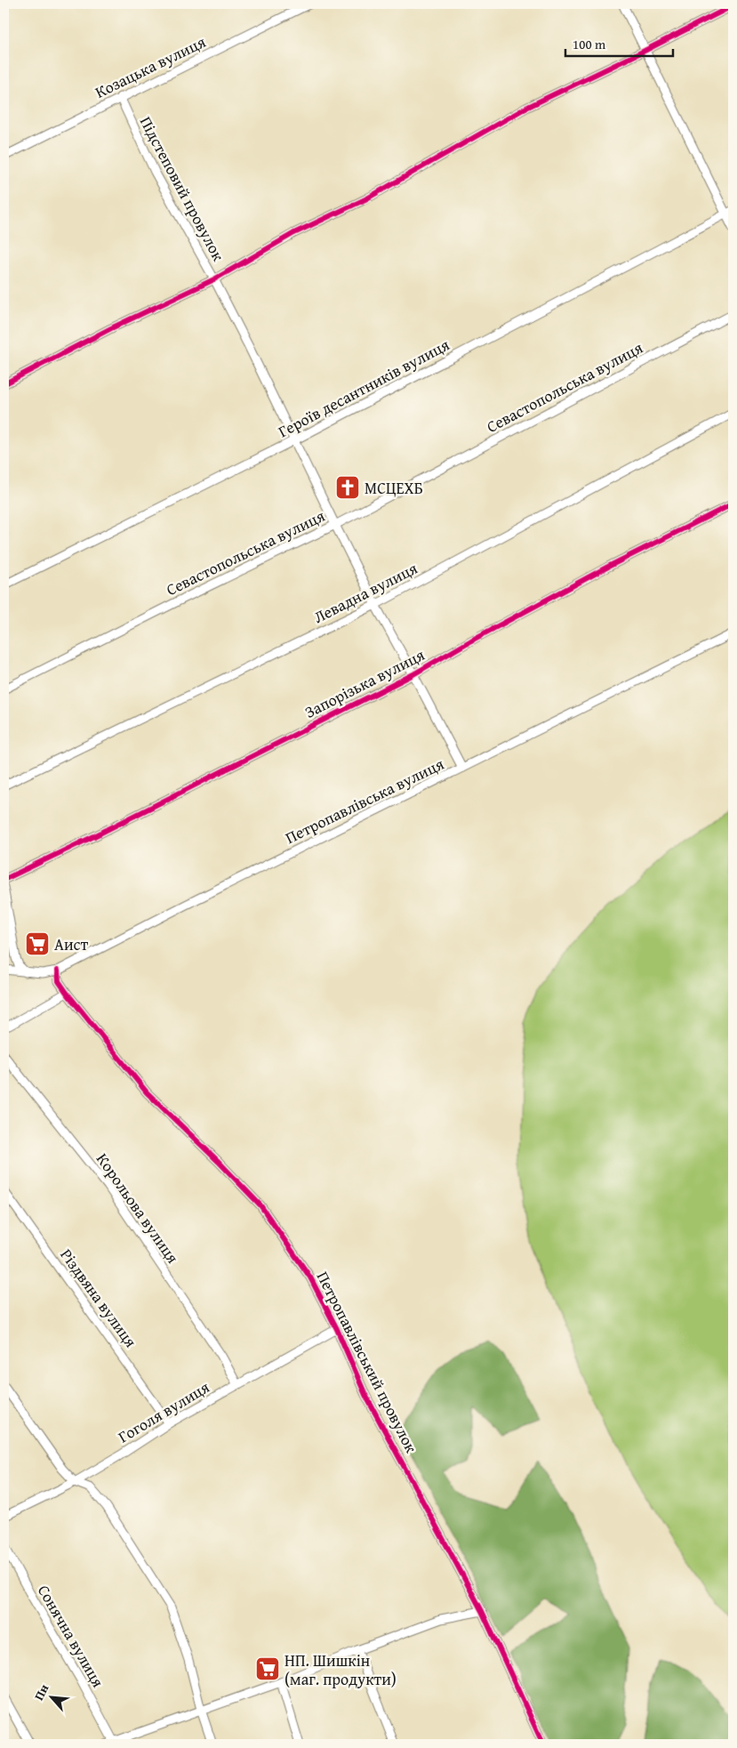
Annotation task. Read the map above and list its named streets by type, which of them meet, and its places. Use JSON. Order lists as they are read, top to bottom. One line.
{"streets":{"street":["Козацька вулиця","Підстеповий провулок","Севастопольська вулиця","Героїв десантників вулиця","Левадна вулиця","Запорізька вулиця","Петропавлівська вулиця","Корольова вулиця","Різдвяна вулиця","Петропавлівський провулок","Гоголя вулиця","Сонячна вулиця"]},"crossings":[["Козацька вулиця","Підстеповий провулок"],["Підстеповий провулок","Севастопольська вулиця"],["Підстеповий провулок","Героїв десантників вулиця"],["Підстеповий провулок","Левадна вулиця"],["Підстеповий провулок","Запорізька вулиця"],["Підстеповий провулок","Петропавлівська вулиця"],["Петропавлівська вулиця","Петропавлівський провулок"],["Корольова вулиця","Гоголя вулиця"],["Різдвяна вулиця","Гоголя вулиця"],["Петропавлівський провулок","Гоголя вулиця"]],"places":{"church":["МСЦЕХБ"],"supermarket":["Аист","НП. Шишкін (маг. продукти)"]},"scale_bar":"100 m","north":"top left"}
